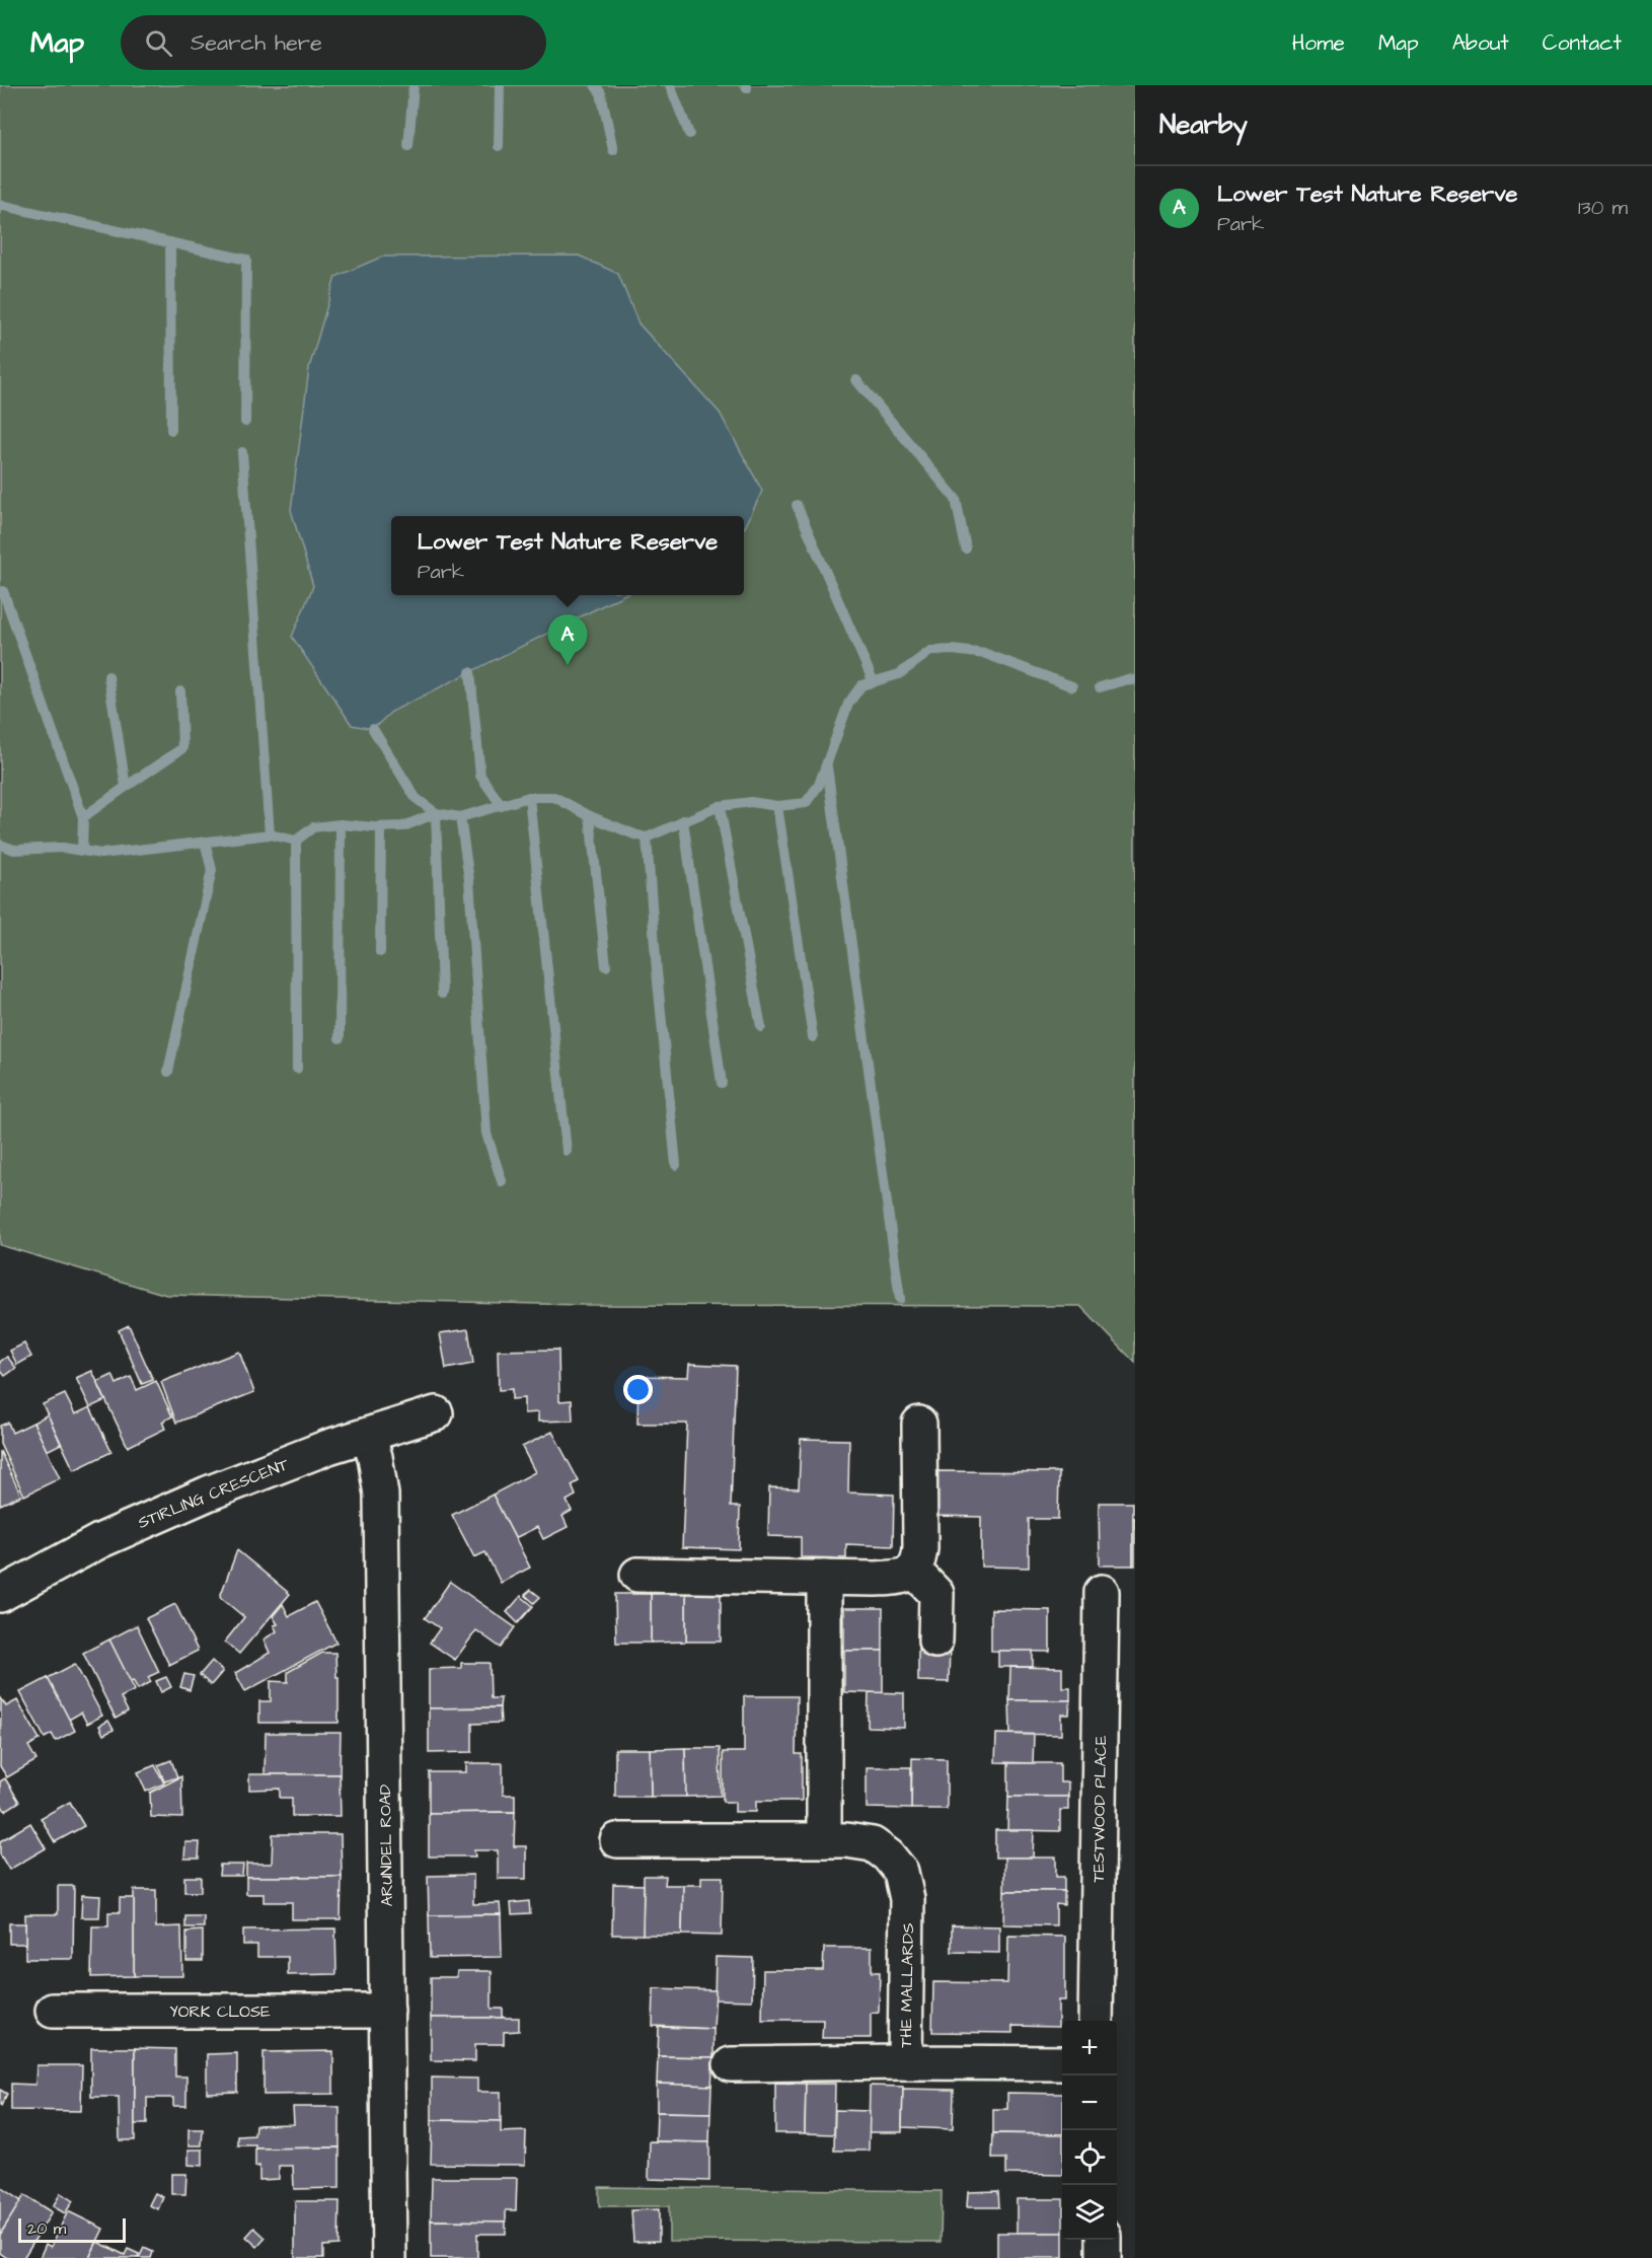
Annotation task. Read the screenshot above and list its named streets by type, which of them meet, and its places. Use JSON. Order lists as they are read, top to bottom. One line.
{"streets":{"street":["STIRLING CRESCENT","TESTWOOD PLACE","ARUNDEL ROAD","THE MALLARDS","YORK CLOSE"]},"crossings":[["STIRLING CRESCENT","ARUNDEL ROAD"],["ARUNDEL ROAD","YORK CLOSE"]],"scale_bar":"20 m","page":{"header":"Map","search":"Search here","nav":["Home","Map","About","Contact"],"heading":"Nearby","list":[{"mark":"A","name":"Lower Test Nature Reserve","note":"Park","value":"130 m"}],"popup":["Lower Test Nature Reserve","Park"],"pins":"A","map_buttons":["+","−"],"scale":"20 m"}}
